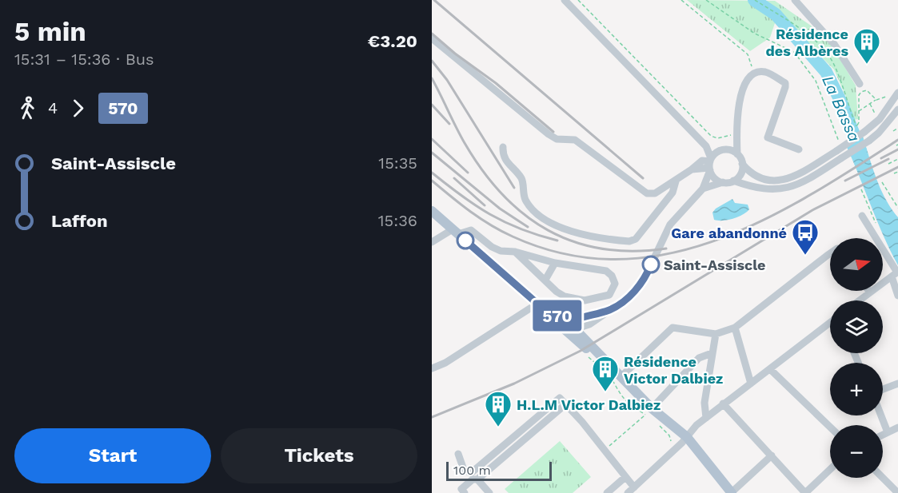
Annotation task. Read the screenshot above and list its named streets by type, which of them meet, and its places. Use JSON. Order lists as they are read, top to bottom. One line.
{"water":["La Bassa"],"places":{"building":["Résidence des Albères","Résidence Victor Dalbiez","H.L.M Victor Dalbiez"],"bus stop":["Gare abandonné"],"other":["Saint-Assiscle"]},"lines":["bus line 570"],"scale_bar":"100 m","north":"right","page":{"heading":["5 min","15:31 – 15:36 · Bus","€3.20"],"on_map":"570","legs":["4","570"],"list":[{"name":"Saint-Assiscle","value":"15:35"},{"name":"Laffon","value":"15:36"}],"map_buttons":["+","−"],"buttons":["Start","Tickets"],"scale":"100 m"}}
